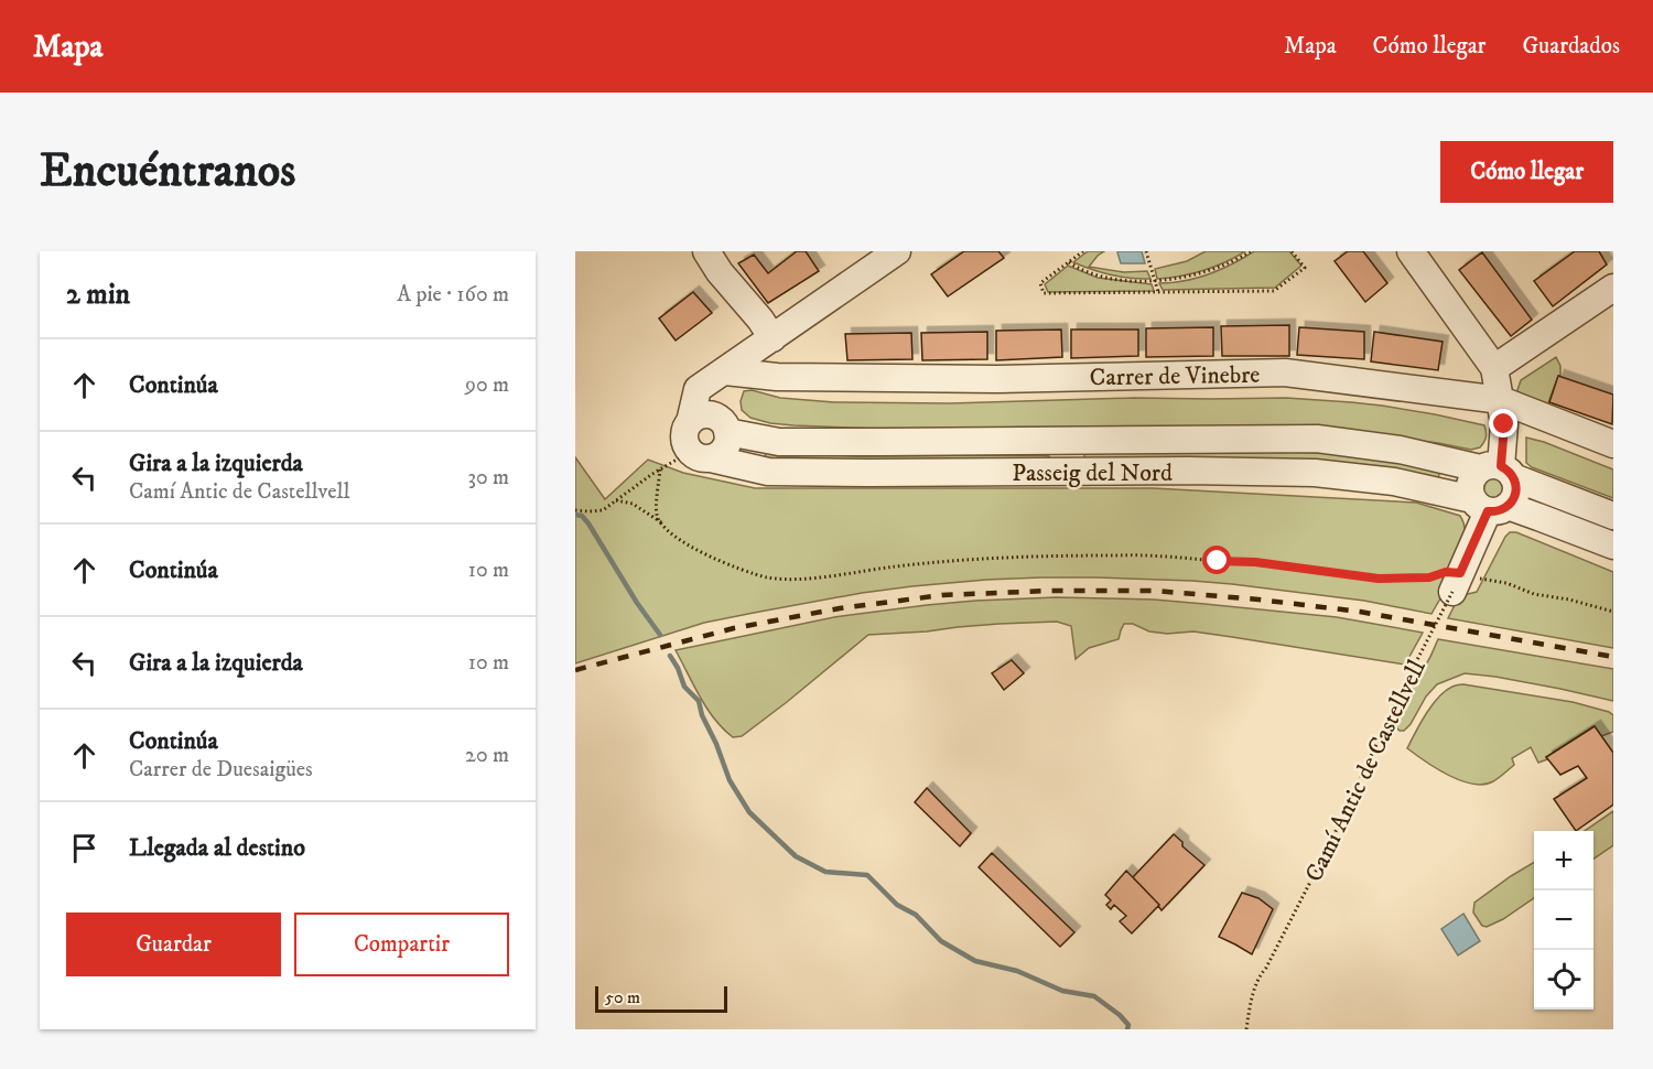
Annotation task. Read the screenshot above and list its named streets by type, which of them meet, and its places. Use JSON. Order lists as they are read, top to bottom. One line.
{"streets":{"street":["Carrer de Vinebre","Passeig del Nord"],"path":["Camí Antic de Castellvell"]},"scale_bar":"50 m","page":{"header":"Mapa","nav":["Mapa","Cómo llegar","Guardados"],"buttons":["Cómo llegar",["Guardar","Compartir"]],"title":"Encuéntranos","heading":["2 min","A pie · 160 m"],"list":[["Continúa","90 m"],["Gira a la izquierda","Camí Antic de Castellvell","30 m"],["Continúa","10 m"],["Gira a la izquierda","10 m"],["Continúa","Carrer de Duesaigües","20 m"],"Llegada al destino"],"map_buttons":["+","−"],"scale":"50 m"}}
